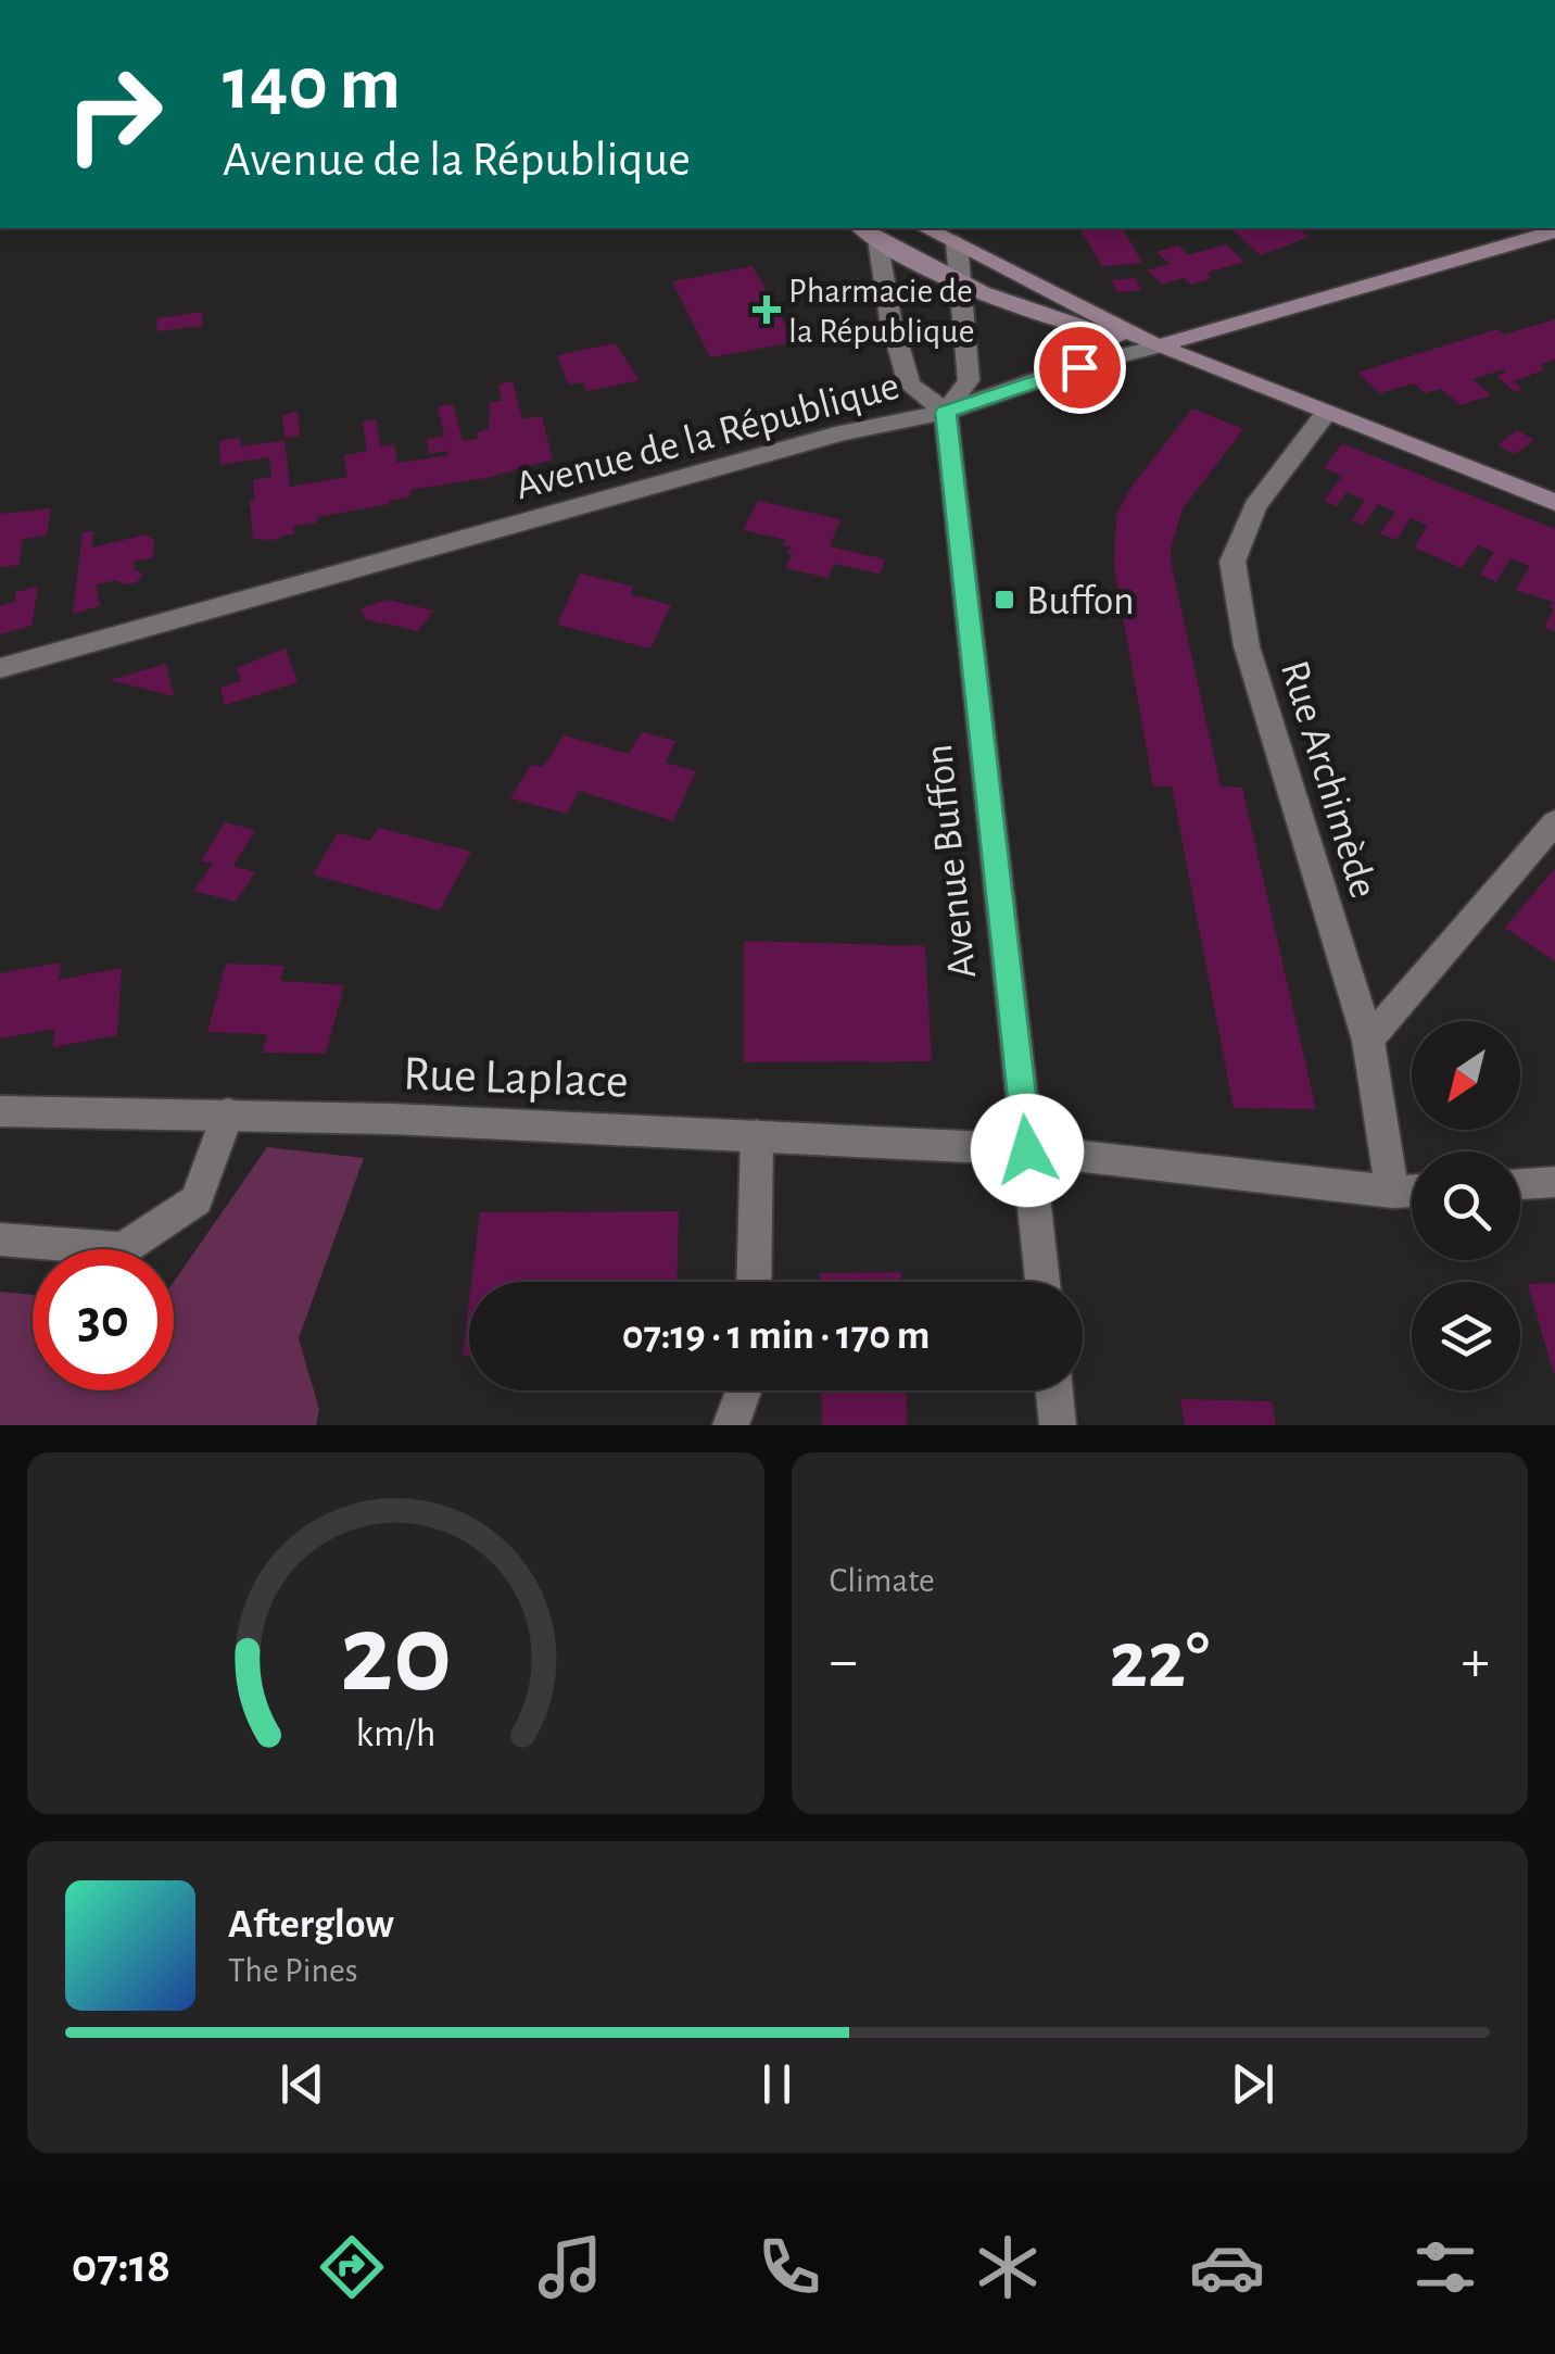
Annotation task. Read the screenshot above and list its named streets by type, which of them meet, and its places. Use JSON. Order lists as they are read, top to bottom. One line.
{"streets":{"main road":["Avenue de la République"],"street":["Rue Archimède","Avenue Buffon","Rue Laplace"]},"crossings":[["Avenue de la République","Avenue Buffon"],["Rue Archimède","Rue Laplace"],["Avenue Buffon","Rue Laplace"]],"places":{"health":["Pharmacie de la République"],"transit":["Buffon"]},"north":"bottom left","page":{"turn":["140 m","Avenue de la République"],"limit":"30","trip":"07:19 · 1 min · 170 m","tile":"Climate","heat":["−","22°","+"],"song":["Afterglow","The Pines"],"tabs":"07:18","gauge":["20","km/h"]}}
